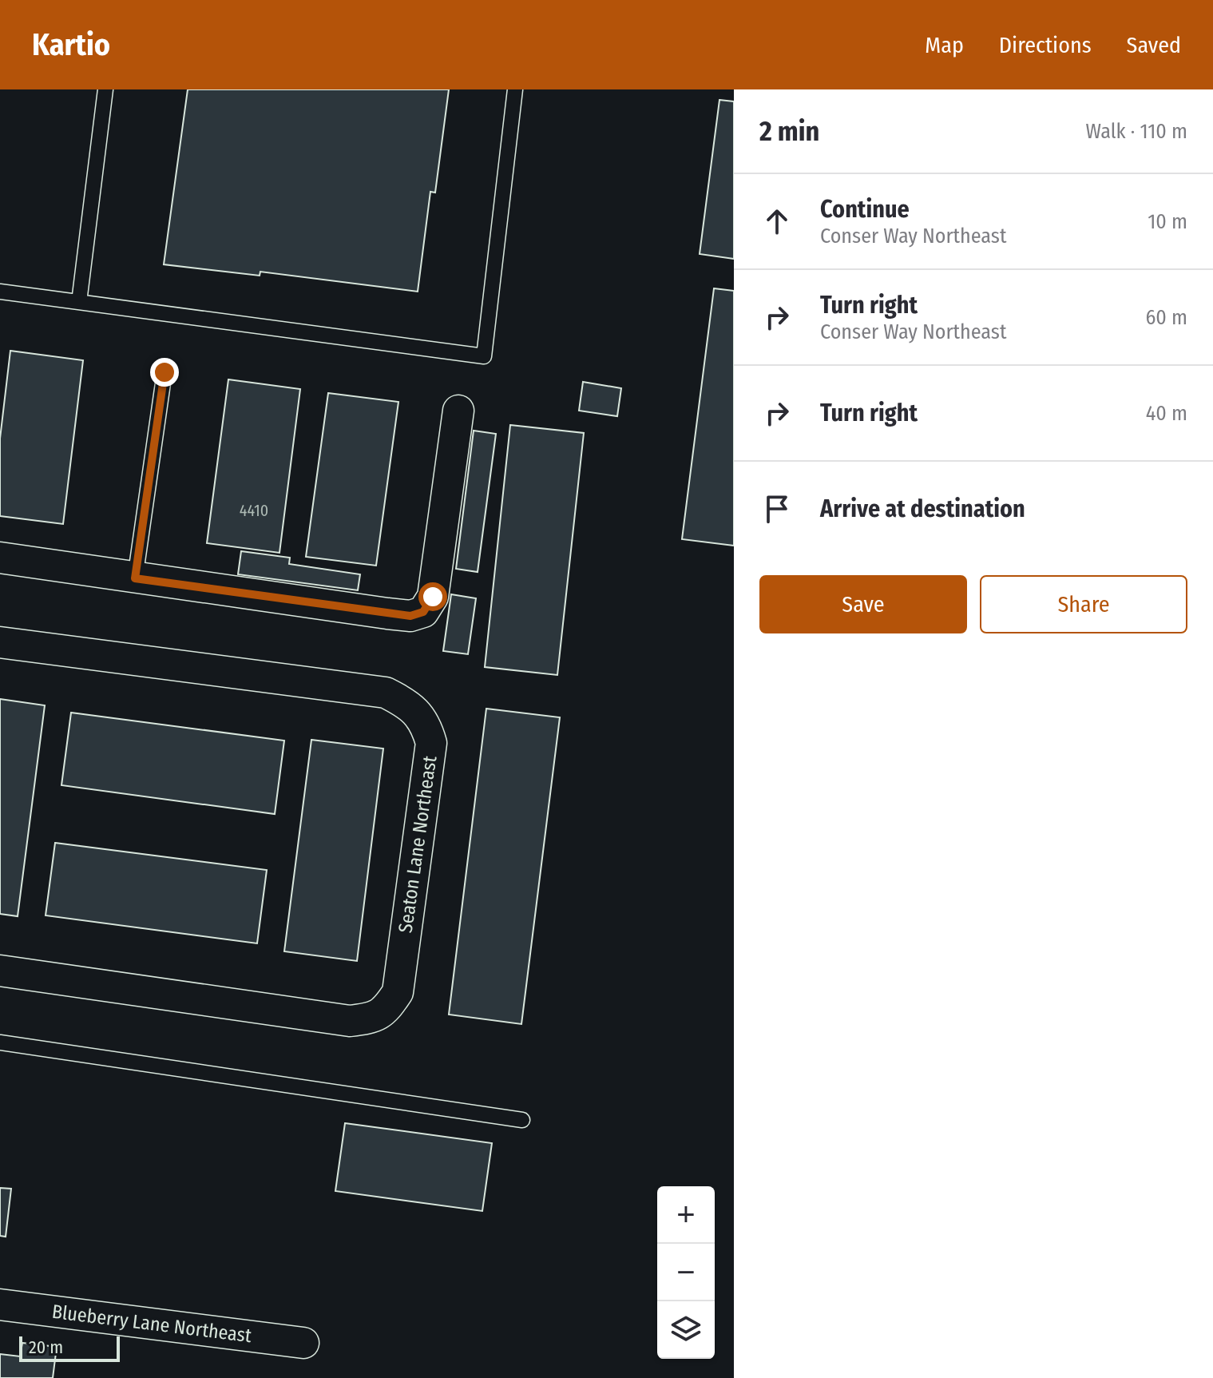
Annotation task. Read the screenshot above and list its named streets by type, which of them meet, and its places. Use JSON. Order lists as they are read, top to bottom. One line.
{"streets":{"street":["Seaton Lane Northeast","Blueberry Lane Northeast"]},"house_numbers":["4410"],"scale_bar":"20 m","page":{"header":"Kartio","nav":["Map","Directions","Saved"],"heading":["2 min","Walk · 110 m"],"list":[["Continue","Conser Way Northeast","10 m"],["Turn right","Conser Way Northeast","60 m"],["Turn right","40 m"],"Arrive at destination"],"buttons":["Save","Share"],"map_buttons":["+","−"],"scale":"20 m"}}
